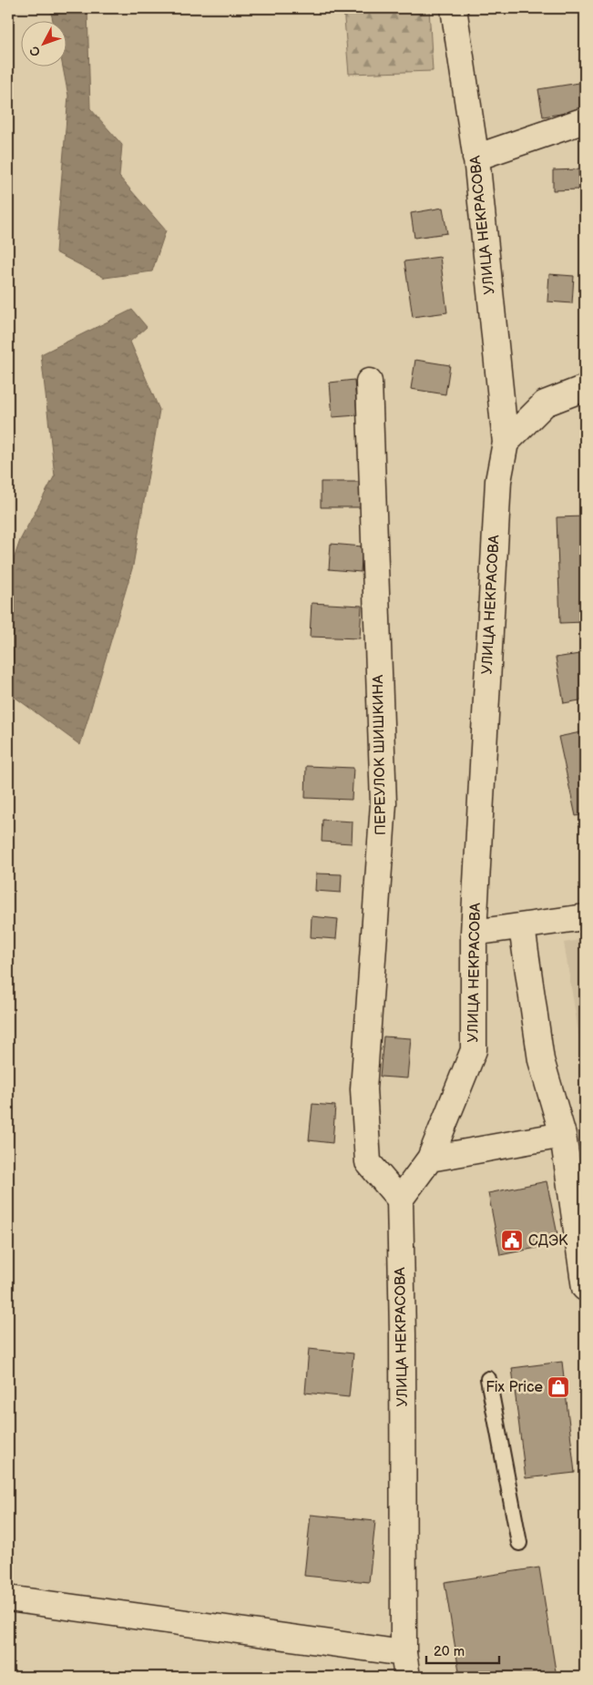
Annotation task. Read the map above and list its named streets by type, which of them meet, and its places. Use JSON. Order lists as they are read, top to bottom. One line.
{"streets":{"street":["УЛИЦА НЕКРАСОВА","ПЕРЕУЛОК ШИШКИНА"]},"crossings":[["УЛИЦА НЕКРАСОВА","ПЕРЕУЛОК ШИШКИНА"]],"places":{"public building":["СДЭК"],"shop":["Fix Price"]},"scale_bar":"20 m","north":"bottom left"}
